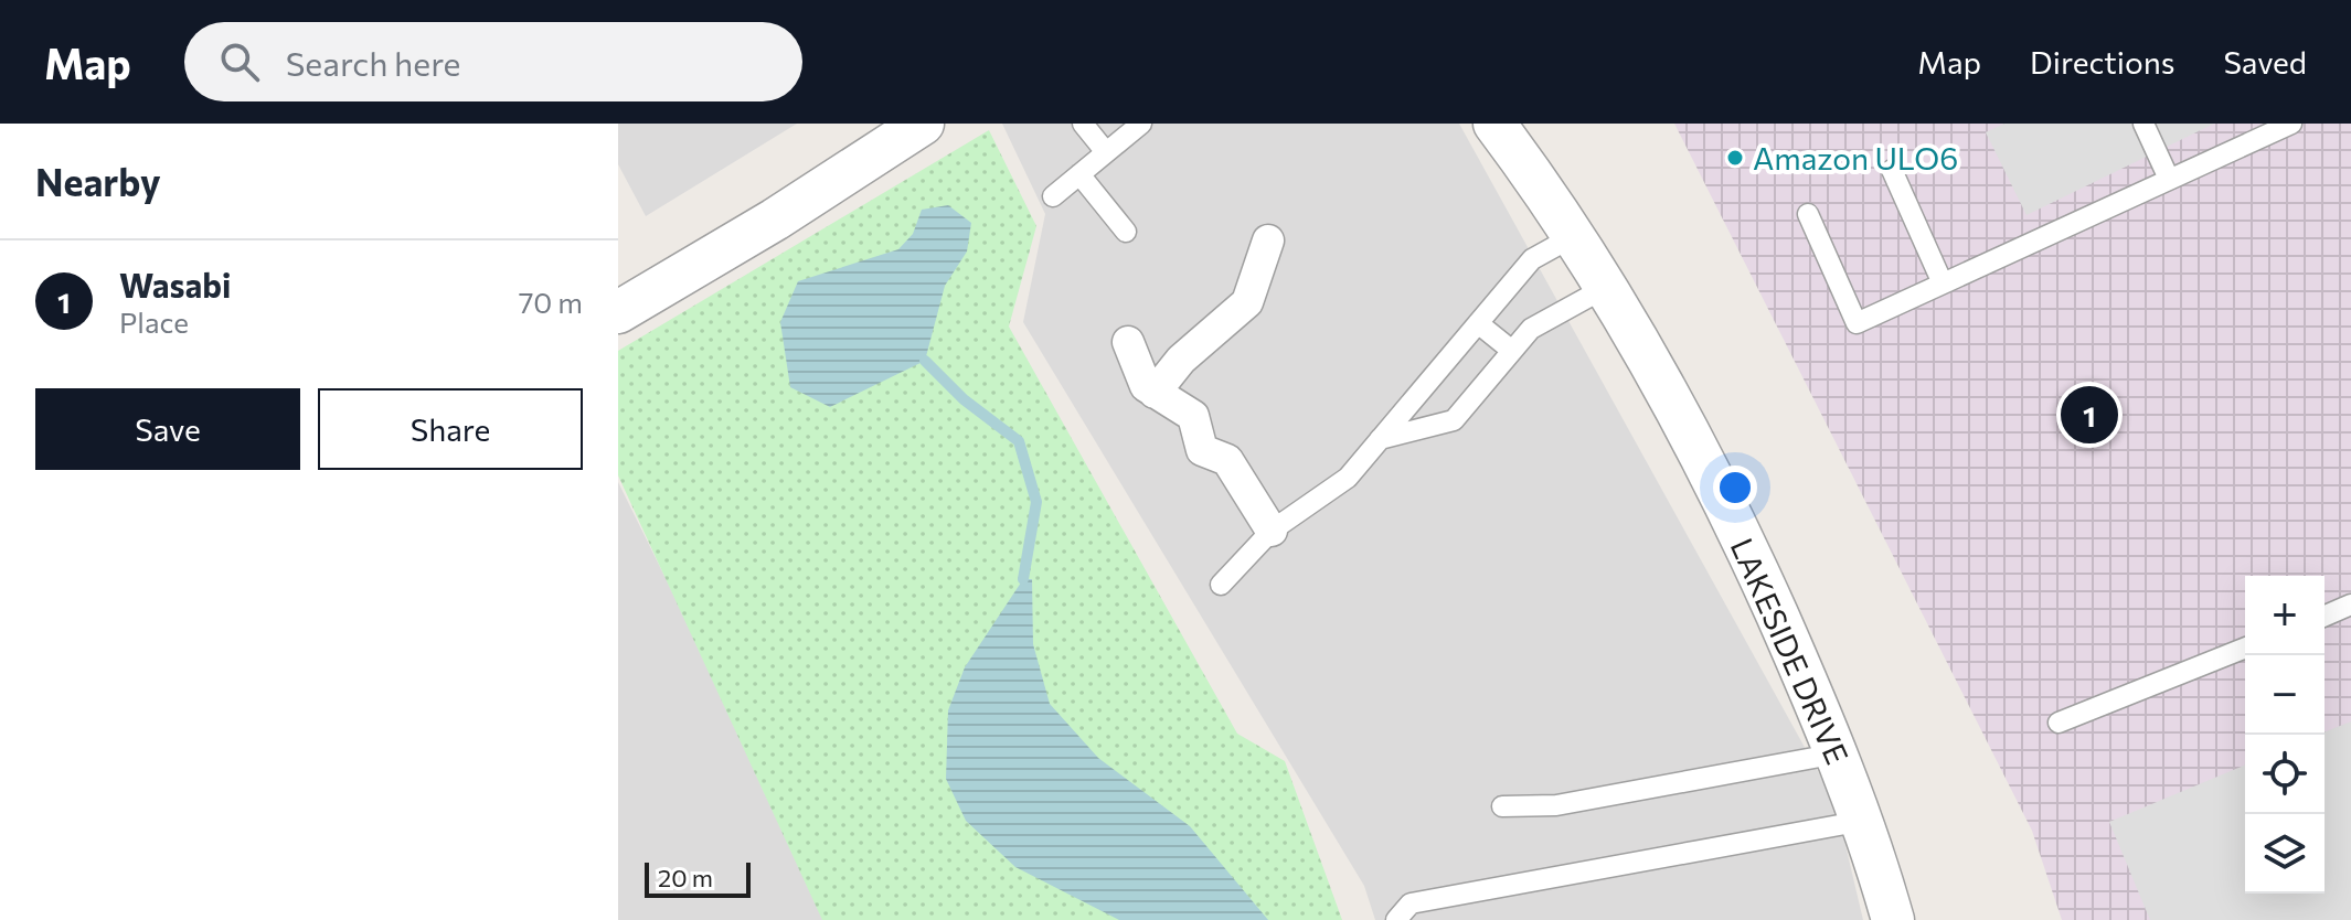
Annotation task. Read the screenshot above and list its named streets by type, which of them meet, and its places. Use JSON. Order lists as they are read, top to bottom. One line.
{"streets":{"street":["LAKESIDE DRIVE"]},"places":["Amazon ULO6"],"scale_bar":"20 m","page":{"header":"Map","search":"Search here","nav":["Map","Directions","Saved"],"heading":"Nearby","list":[{"mark":"1","name":"Wasabi","note":"Place","value":"70 m"}],"buttons":["Save","Share"],"pins":"1","map_buttons":["+","−"],"scale":"20 m"}}
